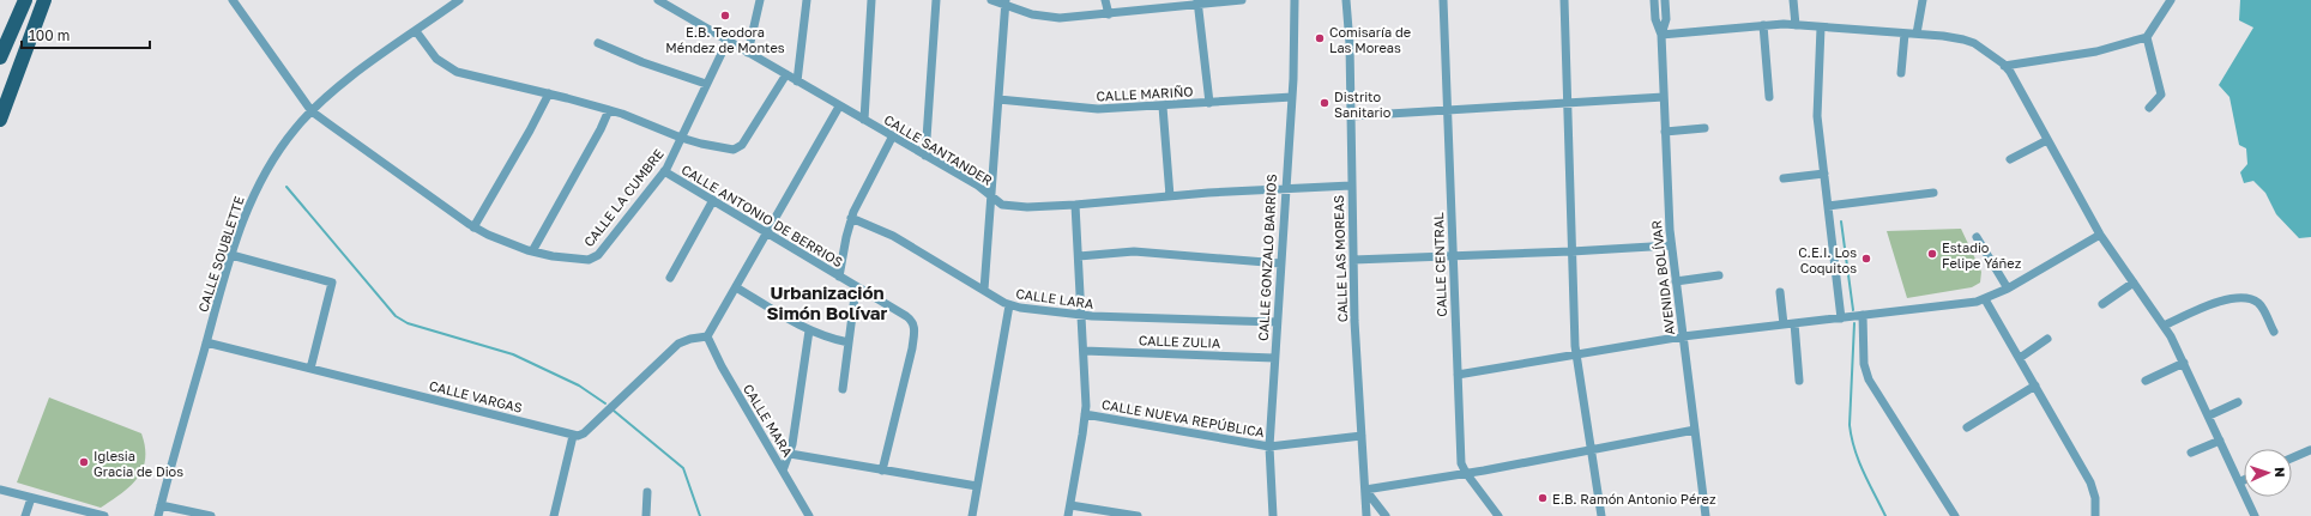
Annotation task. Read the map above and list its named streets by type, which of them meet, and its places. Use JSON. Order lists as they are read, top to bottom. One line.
{"streets":{"street":["CALLE MARIÑO","CALLE SANTANDER","CALLE LA CUMBRE","CALLE ANTONIO DE BERRIOS","CALLE SOUBLETTE","CALLE GONZALO BARRIOS","CALLE LAS MOREAS","CALLE CENTRAL","AVENIDA BOLÍVAR","CALLE LARA","CALLE ZULIA","CALLE VARGAS","CALLE NUEVA REPÚBLICA","CALLE MARA"]},"crossings":[["CALLE MARIÑO","CALLE GONZALO BARRIOS"],["CALLE SANTANDER","CALLE LA CUMBRE"],["CALLE SANTANDER","CALLE GONZALO BARRIOS"],["CALLE SANTANDER","CALLE LAS MOREAS"],["CALLE LA CUMBRE","CALLE ANTONIO DE BERRIOS"],["CALLE LA CUMBRE","CALLE SOUBLETTE"],["CALLE SOUBLETTE","CALLE VARGAS"],["CALLE GONZALO BARRIOS","CALLE LARA"],["CALLE GONZALO BARRIOS","CALLE ZULIA"],["CALLE GONZALO BARRIOS","CALLE NUEVA REPÚBLICA"],["CALLE LAS MOREAS","CALLE NUEVA REPÚBLICA"]],"districts":["Urbanización Simón Bolívar"],"places":["E.B. Teodora Méndez de Montes","Comisaría de Las Moreas","Distrito Sanitario","Estadio Felipe Yáñez","C.E.I. Los Coquitos","Iglesia Gracia de Dios","E.B. Ramón Antonio Pérez"],"scale_bar":"100 m","north":"right"}
